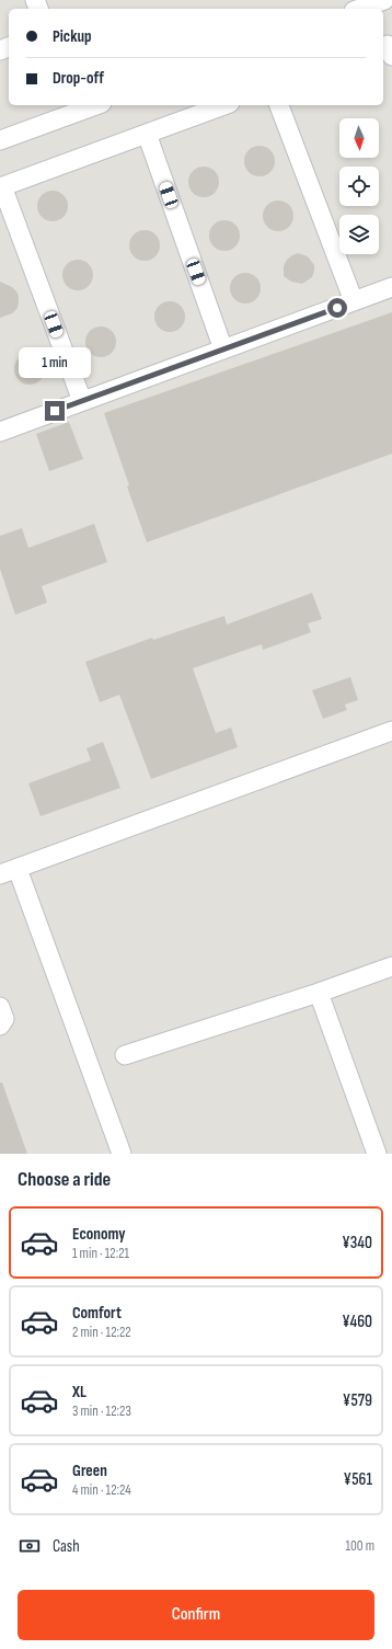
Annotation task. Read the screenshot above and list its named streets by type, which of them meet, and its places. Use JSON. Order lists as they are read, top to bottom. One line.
{"north":"bottom","page":{"banner":["Pickup","Drop-off"],"bubble":"1 min","heading":"Choose a ride","list":[{"name":"Economy","note":"1 min · 12:21","value":"¥340"},{"name":"Comfort","note":"2 min · 12:22","value":"¥460"},{"name":"XL","note":"3 min · 12:23","value":"¥579"},{"name":"Green","note":"4 min · 12:24","value":"¥561"}],"pay":["Cash","100 m"],"buttons":"Confirm"}}
